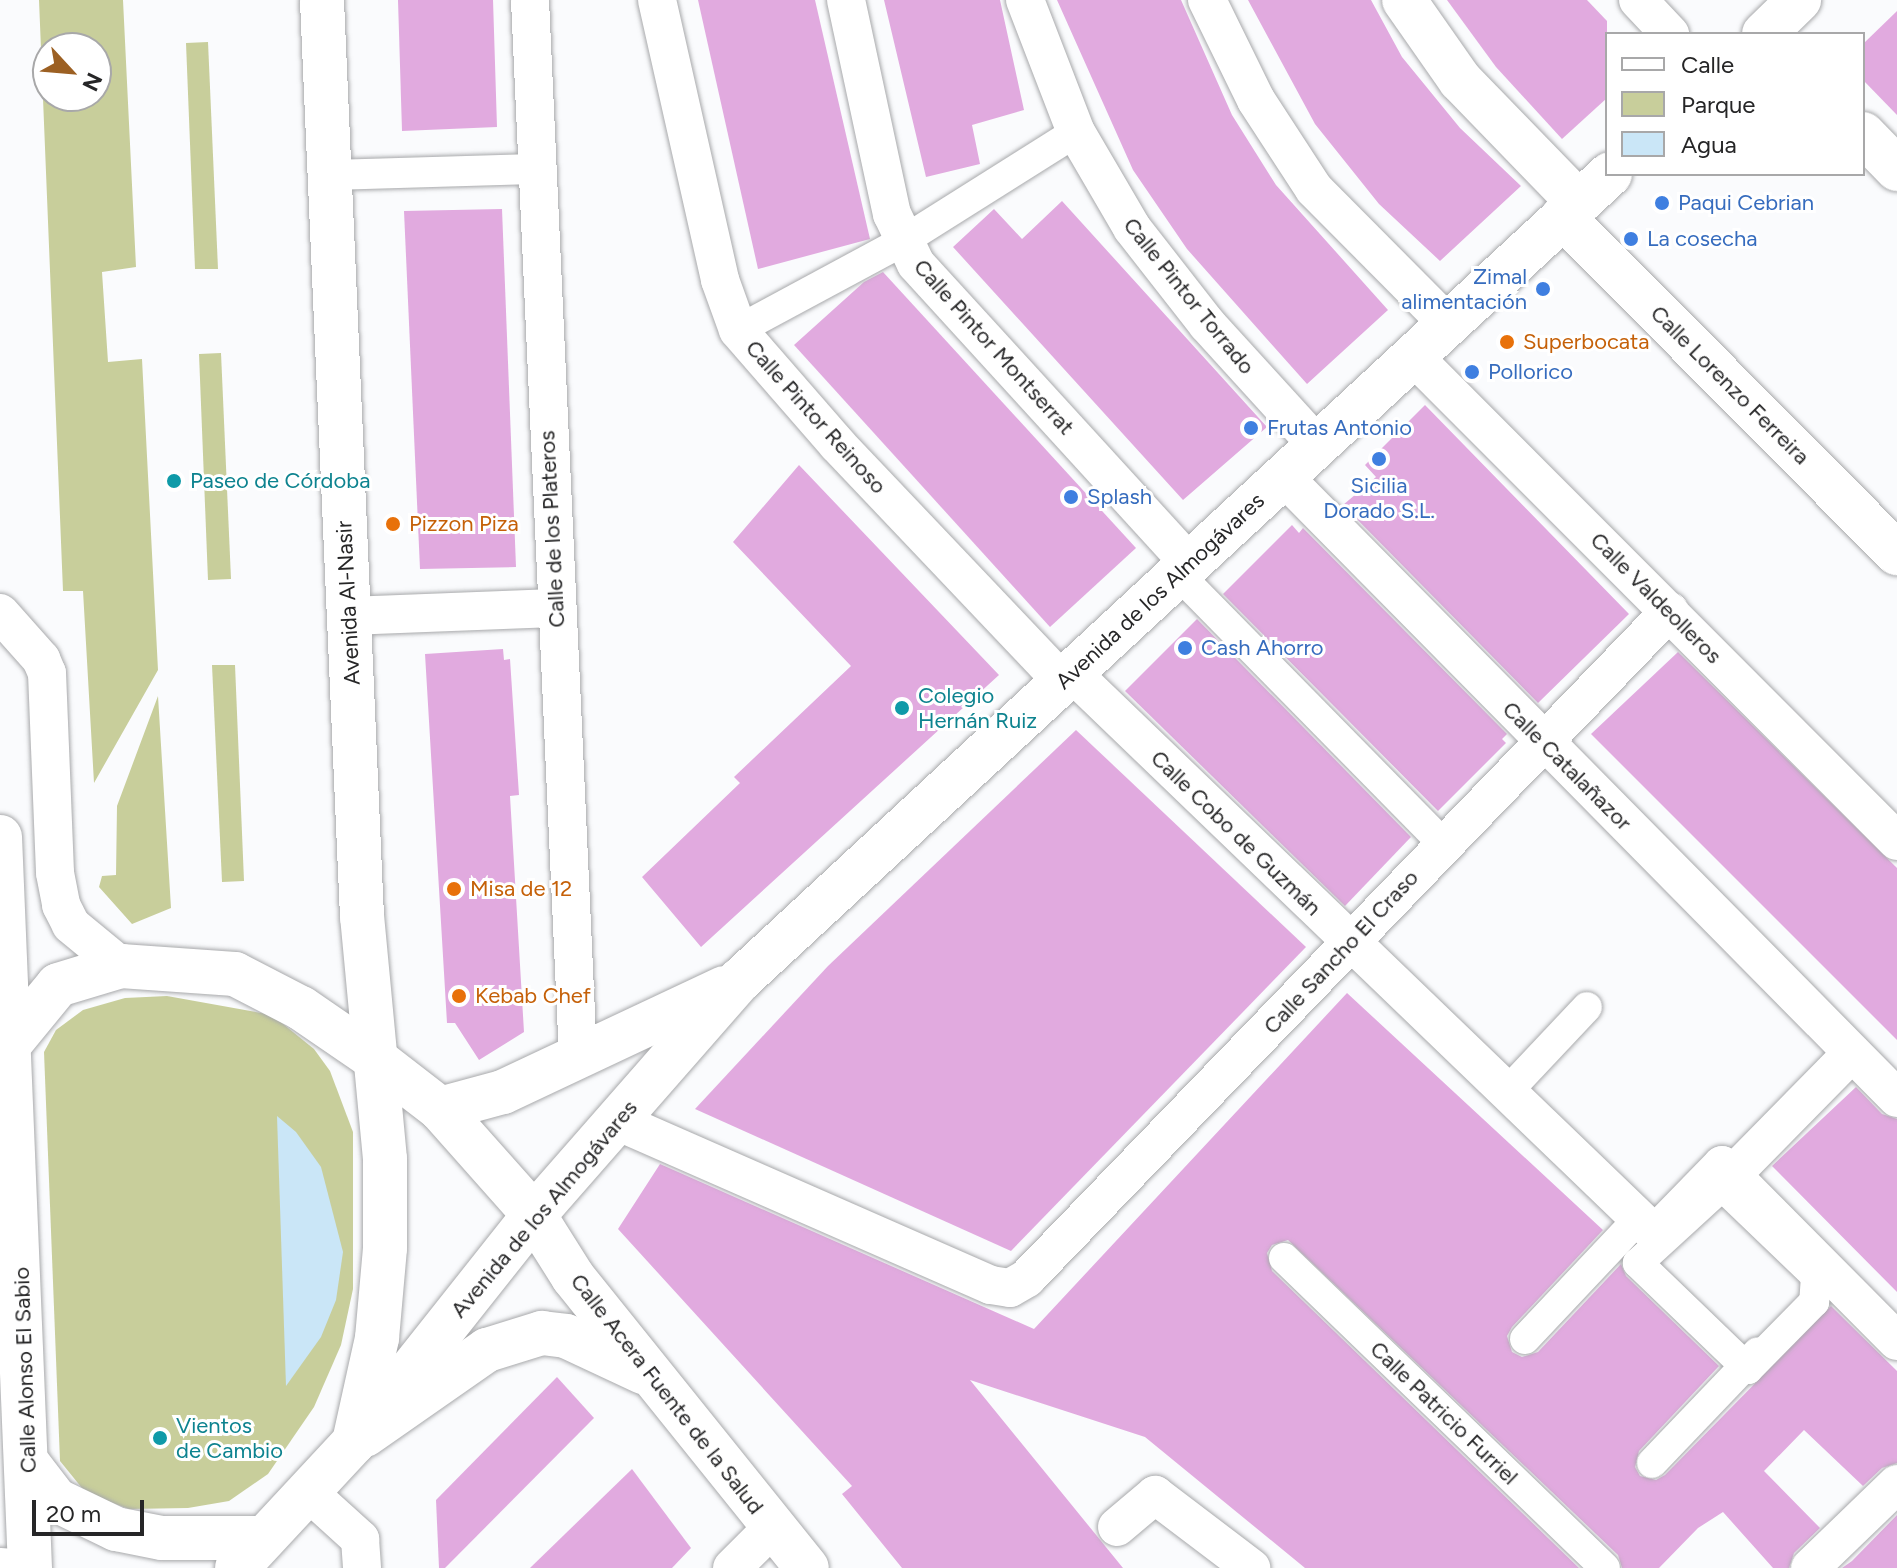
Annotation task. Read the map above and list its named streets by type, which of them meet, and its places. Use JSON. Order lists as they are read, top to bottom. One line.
{"streets":{"main road":["Calle Lorenzo Ferreira","Avenida de los Almogávares","Avenida Al-Nasir","Calle Alonso El Sabio","Calle Acera Fuente de la Salud"],"street":["Calle Pintor Torrado","Calle Pintor Montserrat","Calle Pintor Reinoso","Calle de los Plateros","Calle Valdeolleros","Calle Catalañazor","Calle Cobo de Guzmán","Calle Sancho El Craso","Calle Patricio Furriel"]},"crossings":[["Calle Pintor Torrado","Avenida de los Almogávares"],["Calle Pintor Montserrat","Avenida de los Almogávares"],["Calle Lorenzo Ferreira","Avenida de los Almogávares"],["Calle Pintor Reinoso","Avenida de los Almogávares"],["Calle Pintor Reinoso","Calle Cobo de Guzmán"],["Calle de los Plateros","Avenida de los Almogávares"],["Avenida de los Almogávares","Calle Valdeolleros"],["Avenida de los Almogávares","Avenida Al-Nasir"],["Avenida de los Almogávares","Calle Catalañazor"],["Avenida de los Almogávares","Calle Cobo de Guzmán"],["Avenida de los Almogávares","Calle Sancho El Craso"],["Avenida de los Almogávares","Calle Acera Fuente de la Salud"],["Calle Valdeolleros","Calle Sancho El Craso"],["Avenida Al-Nasir","Calle Acera Fuente de la Salud"],["Calle Catalañazor","Calle Sancho El Craso"],["Calle Cobo de Guzmán","Calle Sancho El Craso"]],"places":["Paqui Cebrian","La cosecha","Zimal alimentación","Superbocata","Pollorico","Frutas Antonio","Sicilia Dorado S.L.","Paseo de Córdoba","Splash","Pizzon Piza","Cash Ahorro","Colegio Hernán Ruiz","Misa de 12","Kebab Chef","Vientos de Cambio"],"legend":["Calle","Parque","Agua"],"scale_bar":"20 m","north":"bottom right"}
